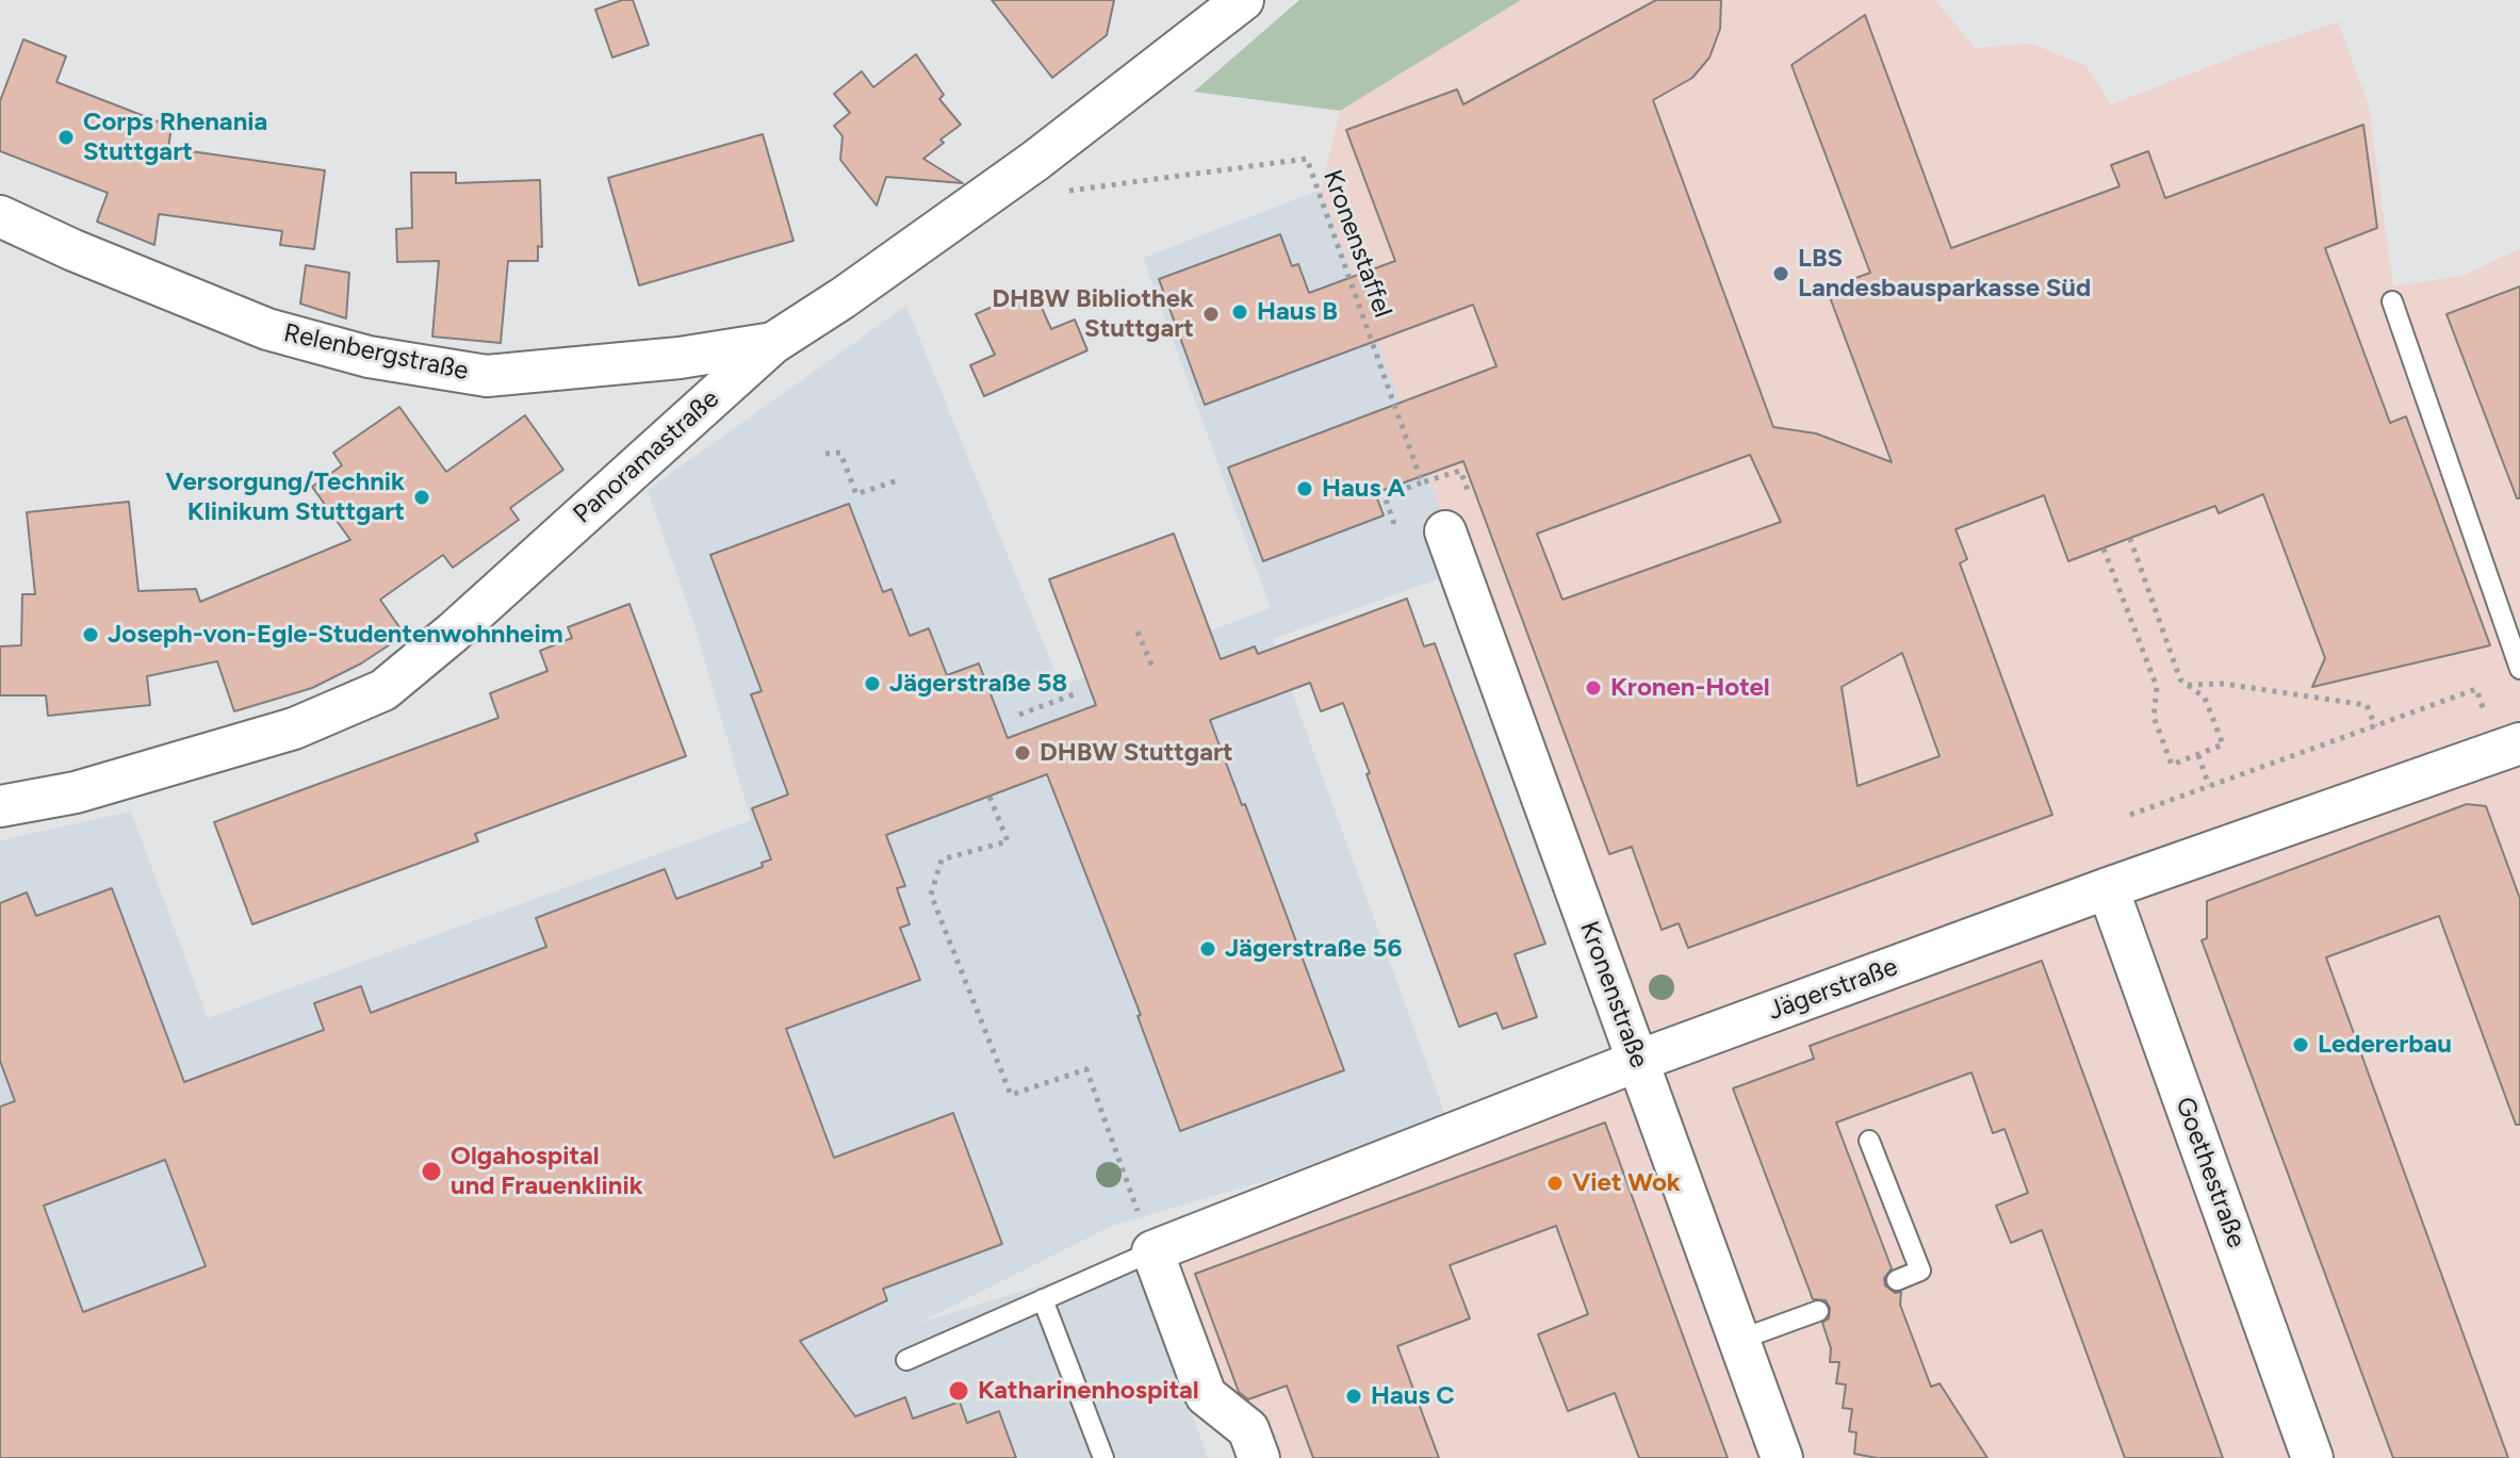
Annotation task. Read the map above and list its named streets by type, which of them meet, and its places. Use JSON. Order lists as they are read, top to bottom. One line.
{"streets":{"street":["Relenbergstraße","Panoramastraße","Jägerstraße","Kronenstraße","Goethestraße"],"path":["Kronenstaffel"]},"crossings":[["Relenbergstraße","Panoramastraße"],["Jägerstraße","Kronenstraße"],["Jägerstraße","Goethestraße"]],"places":["Corps Rhenania Stuttgart","LBS Landesbausparkasse Süd","Haus B","DHBW Bibliothek Stuttgart","Haus A","Versorgung/Technik Klinikum Stuttgart","Joseph-von-Egle-Studentenwohnheim","Jägerstraße 58","Kronen-Hotel","DHBW Stuttgart","Jägerstraße 56","Ledererbau","Olgahospital und Frauenklinik","Viet Wok","Katharinenhospital","Haus C"]}
